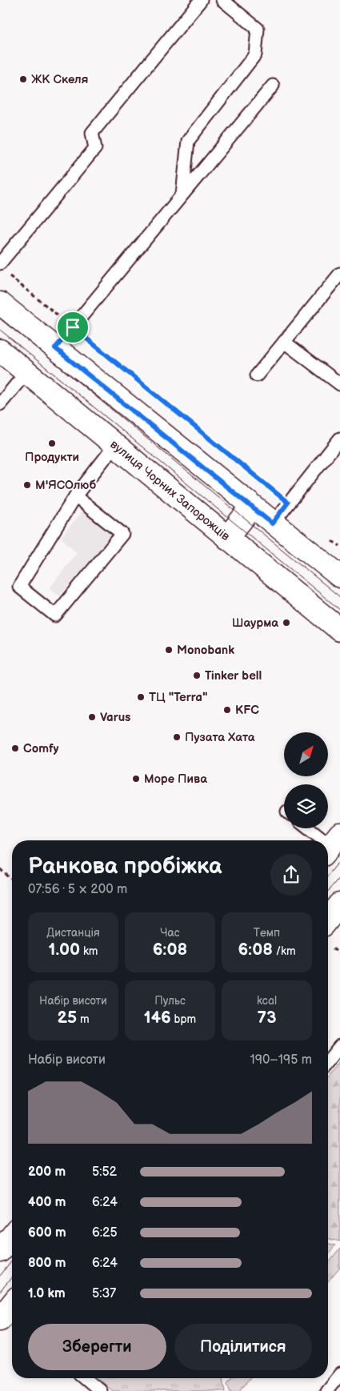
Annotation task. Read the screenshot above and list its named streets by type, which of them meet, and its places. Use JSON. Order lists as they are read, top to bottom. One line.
{"streets":{"main road":["вулиця Чорних Запорожців"]},"places":["ЖК Скеля","Продукти","М'ЯСОлюб","Шаурма","Monobank","Tinker bell","ТЦ \"Terra\"","KFC","Varus","Пузата Хата","Comfy","Море Пива"],"north":"top right","page":{"heading":["Ранкова пробіжка","07:56 · 5 × 200 m"],"stats":[["Дистанція","1.00 km"],["Час","6:08"],["Темп","6:08 /km"],["Набір висоти","25 m"],["Пульс","146 bpm"],["kcal","73"]],"chart":["Набір висоти","190–195 m"],"list":[{"name":"200 m","note":"5:52"},{"name":"400 m","note":"6:24"},{"name":"600 m","note":"6:25"},{"name":"800 m","note":"6:24"},{"name":"1.0 km","note":"5:37"}],"buttons":["Зберегти","Поділитися"]}}
